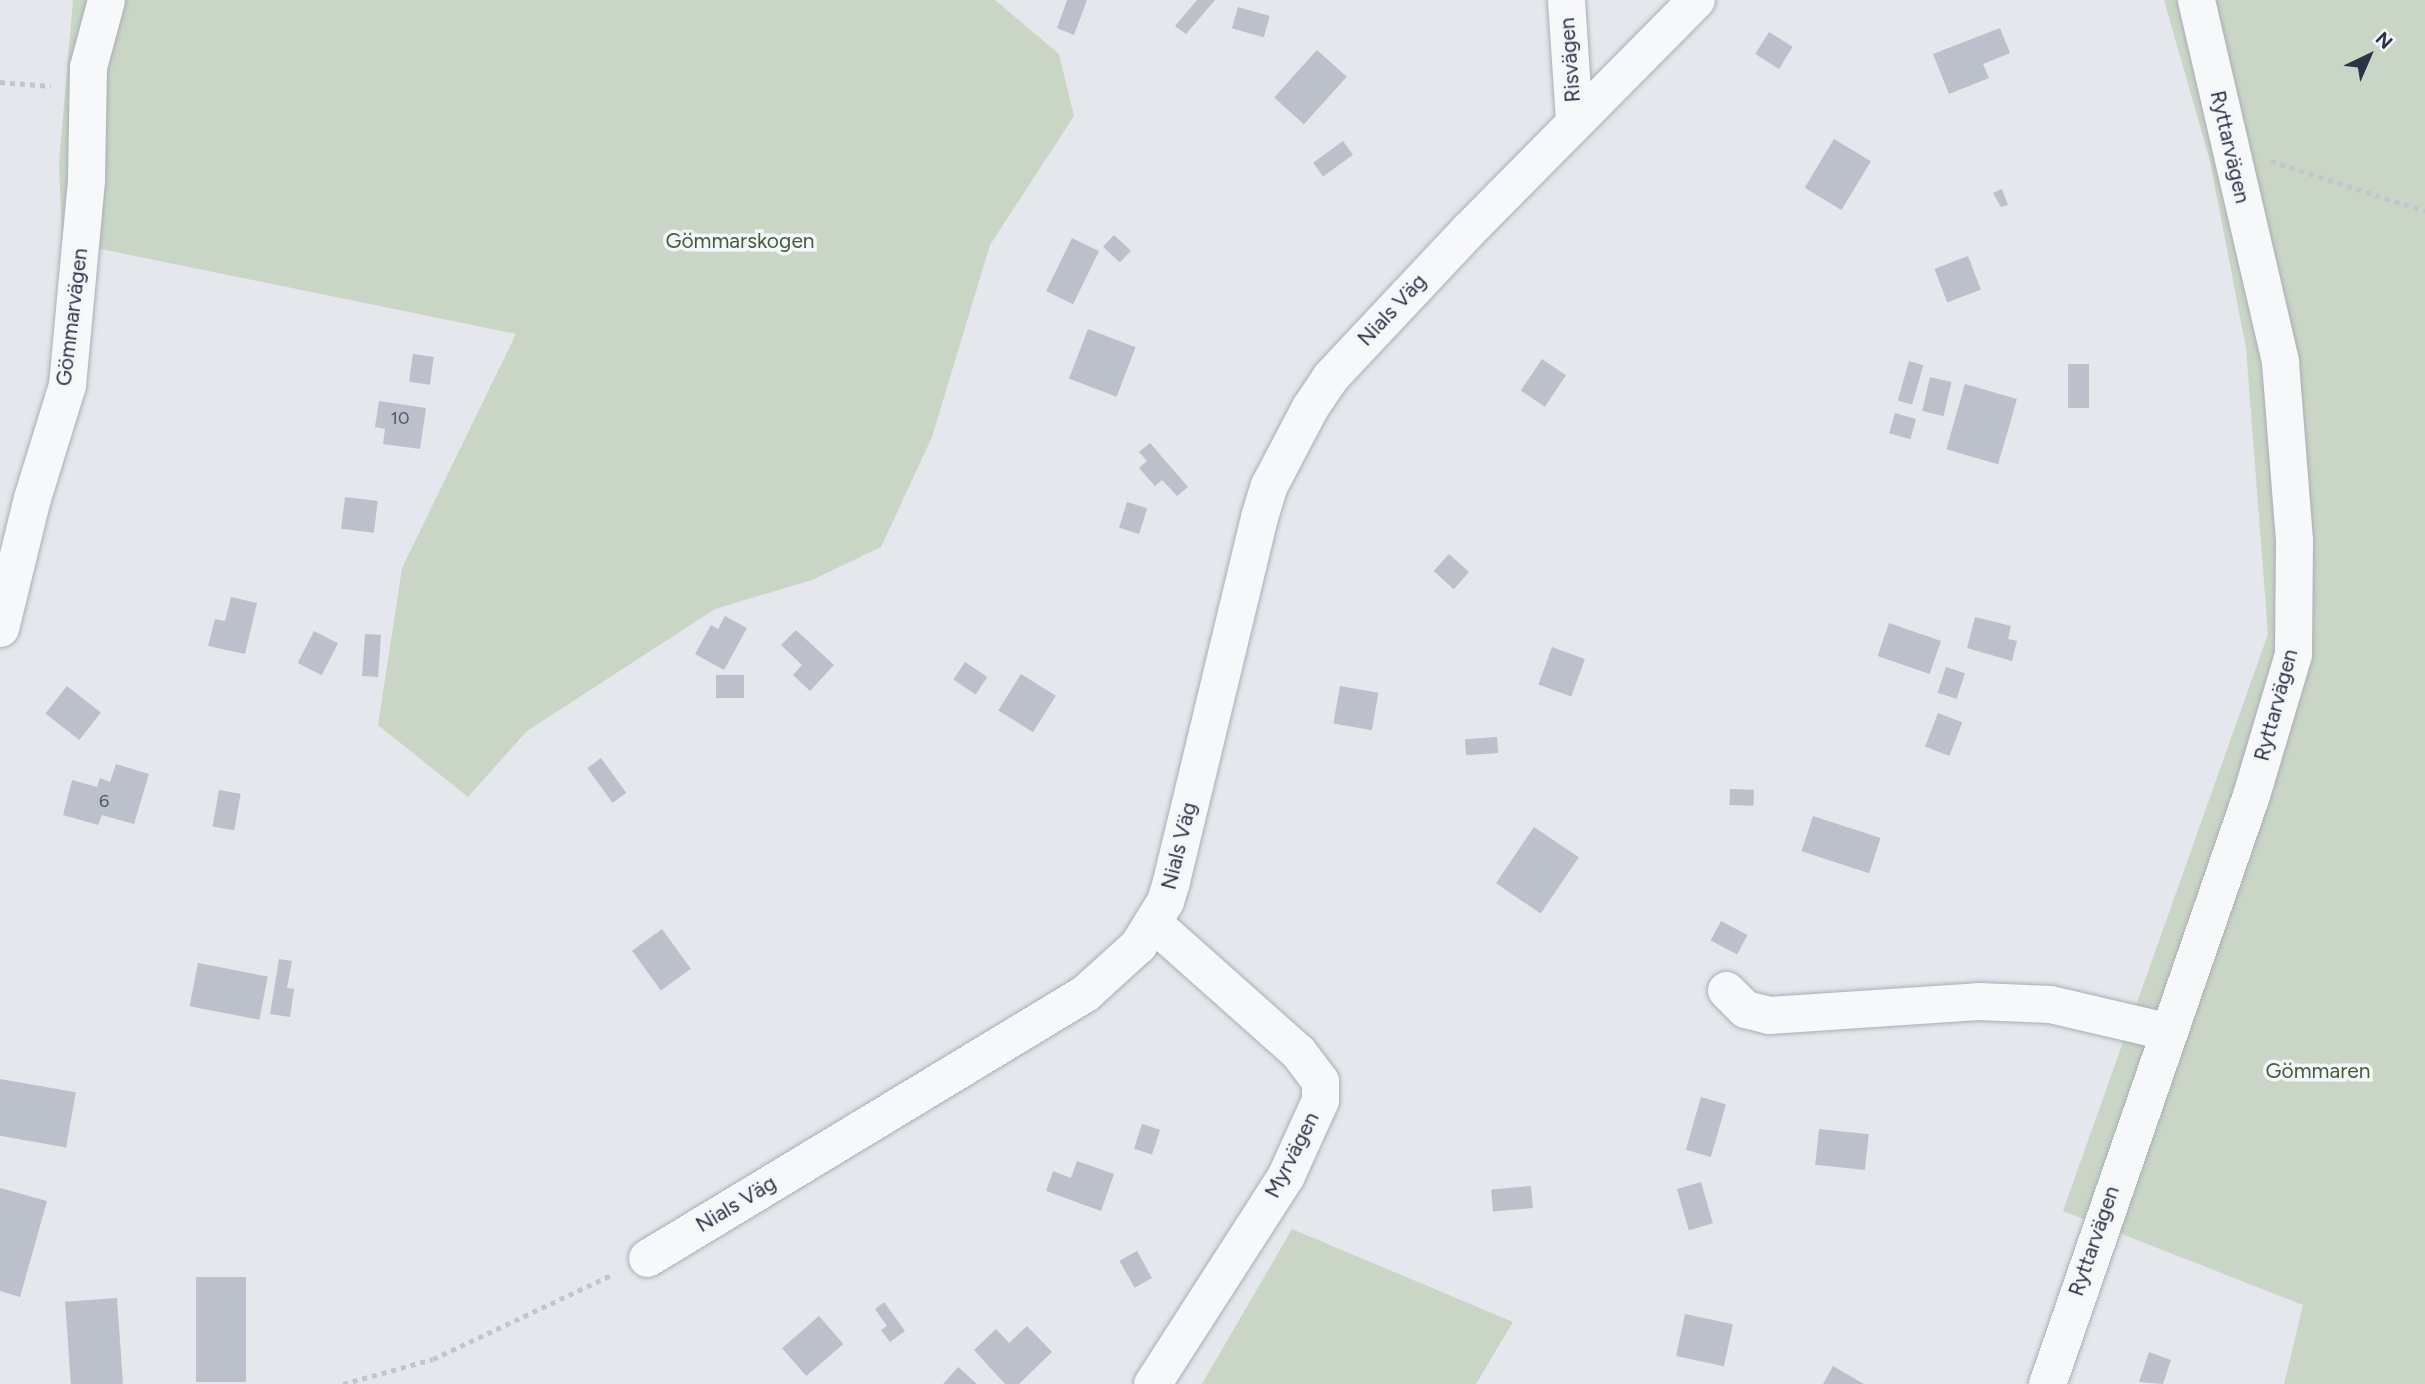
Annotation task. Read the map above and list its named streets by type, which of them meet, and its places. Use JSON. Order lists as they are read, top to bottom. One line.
{"streets":{"street":["Risvägen","Ryttarvägen","Nials Väg","Gömmarvägen","Myrvägen"]},"crossings":[["Risvägen","Nials Väg"],["Nials Väg","Myrvägen"]],"parks":["Gömmarskogen","Gömmaren"],"house_numbers":["10","6"],"north":"top right"}
